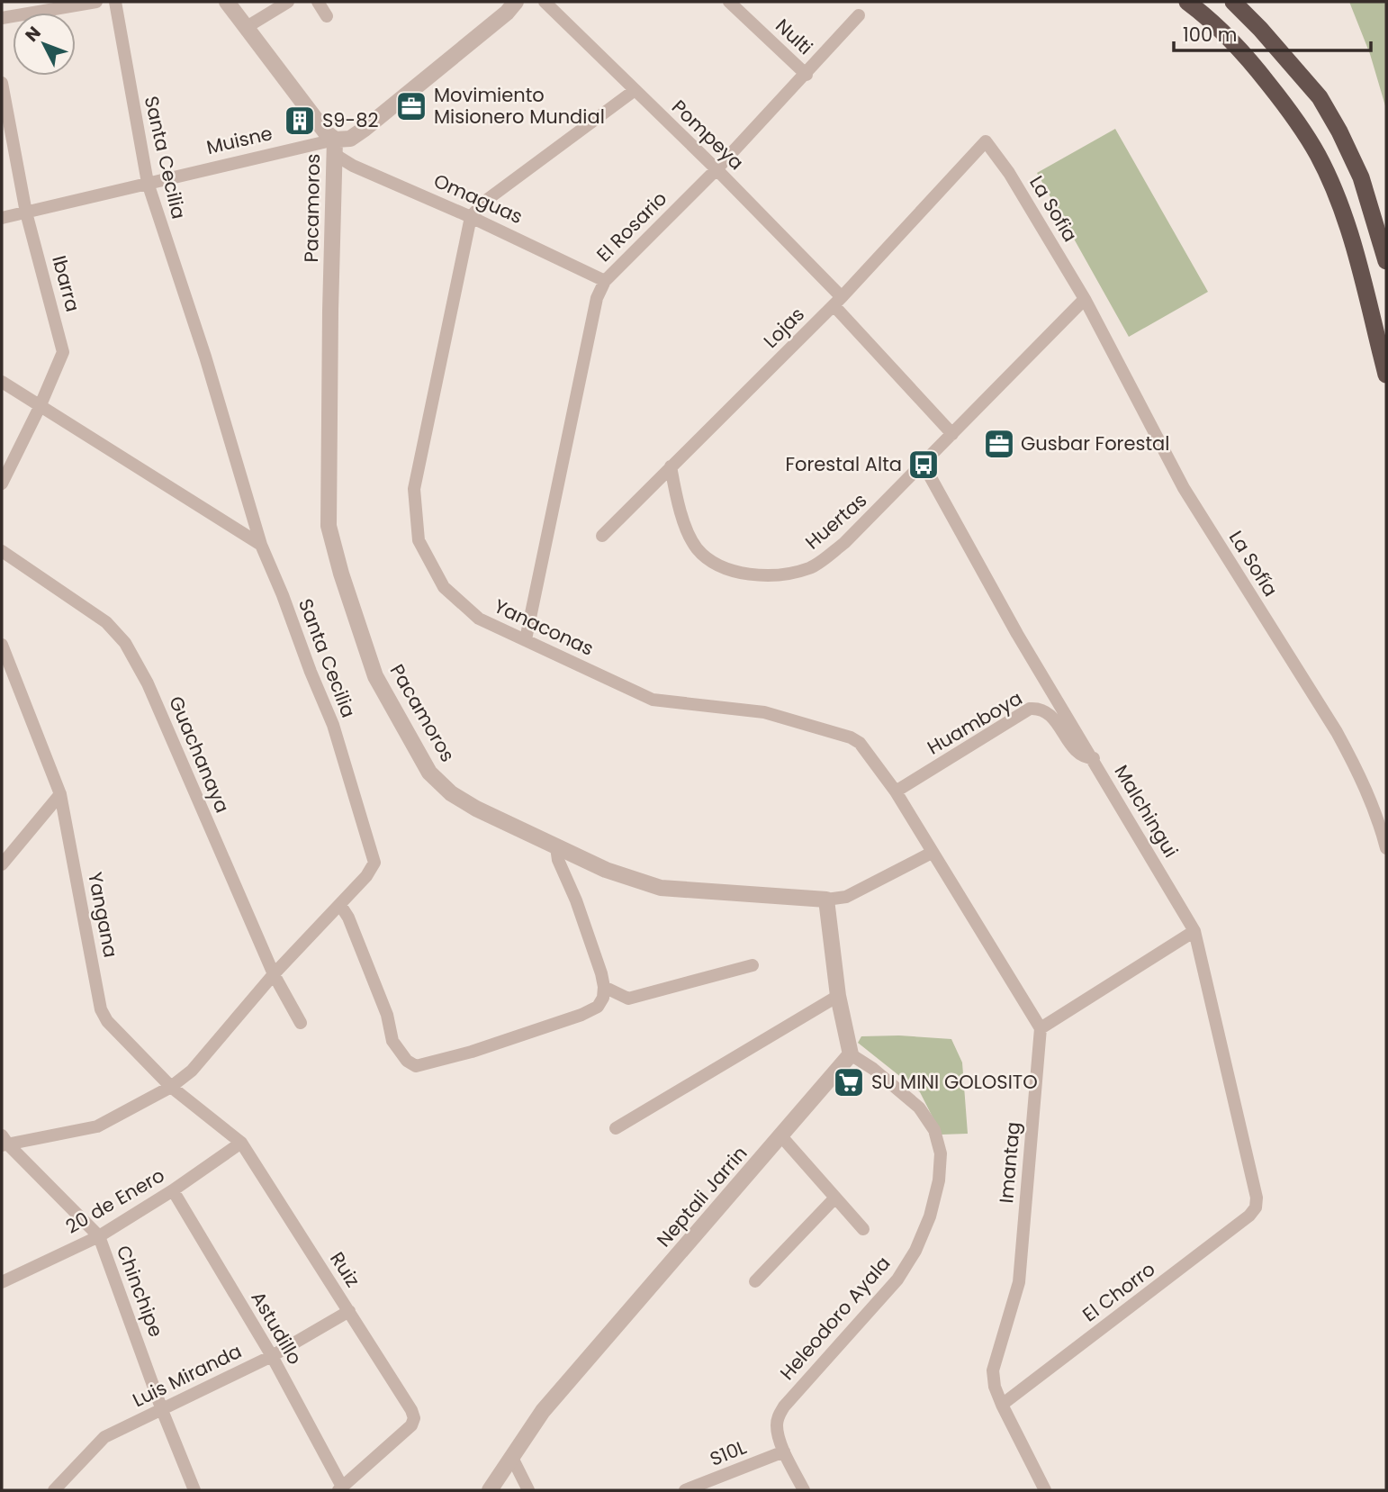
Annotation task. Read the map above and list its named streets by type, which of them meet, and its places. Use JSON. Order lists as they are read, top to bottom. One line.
{"streets":{"street":["Nulti","Pompeya","Muisne","Santa Cecilia","Omaguas","Pacamoros","La Sofia","El Rosario","Ibarra","Lojas","Huertas","La Sofía","Yanaconas","Huamboya","Guachanaya","Malchingui","Yangana","Imantag","Neptali Jarrin","20 de Enero","Ruiz","Chinchipe","El Chorro","Heleodoro Ayala","Astudillo","Luis Miranda","S10L"]},"crossings":[["Nulti","El Rosario"],["Pompeya","El Rosario"],["Pompeya","Lojas"],["Pompeya","Huertas"],["Muisne","Santa Cecilia"],["Muisne","Omaguas"],["Muisne","Pacamoros"],["Muisne","Ibarra"],["Santa Cecilia","Guachanaya"],["Santa Cecilia","Yangana"],["Santa Cecilia","Chinchipe"],["Omaguas","Pacamoros"],["Omaguas","El Rosario"],["Omaguas","Yanaconas"],["Pacamoros","Yanaconas"],["La Sofia","Lojas"],["La Sofia","Huertas"],["La Sofia","La Sofía"],["El Rosario","Yanaconas"],["Lojas","Huertas"],["Huertas","La Sofía"],["Huertas","Malchingui"],["Yanaconas","Huamboya"],["Huamboya","Malchingui"],["Malchingui","El Chorro"],["Yangana","20 de Enero"],["Yangana","Ruiz"],["Imantag","El Chorro"],["Neptali Jarrin","Heleodoro Ayala"],["20 de Enero","Ruiz"],["20 de Enero","Chinchipe"],["20 de Enero","Astudillo"],["Ruiz","Astudillo"],["Ruiz","Luis Miranda"],["Chinchipe","Luis Miranda"],["Heleodoro Ayala","S10L"],["Astudillo","Luis Miranda"]],"places":{"office":["Movimiento Misionero Mundial","Gusbar Forestal"],"building":["S9-82"],"bus stop":["Forestal Alta"],"supermarket":["SU MINI GOLOSITO"]},"scale_bar":"100 m","north":"top left"}
